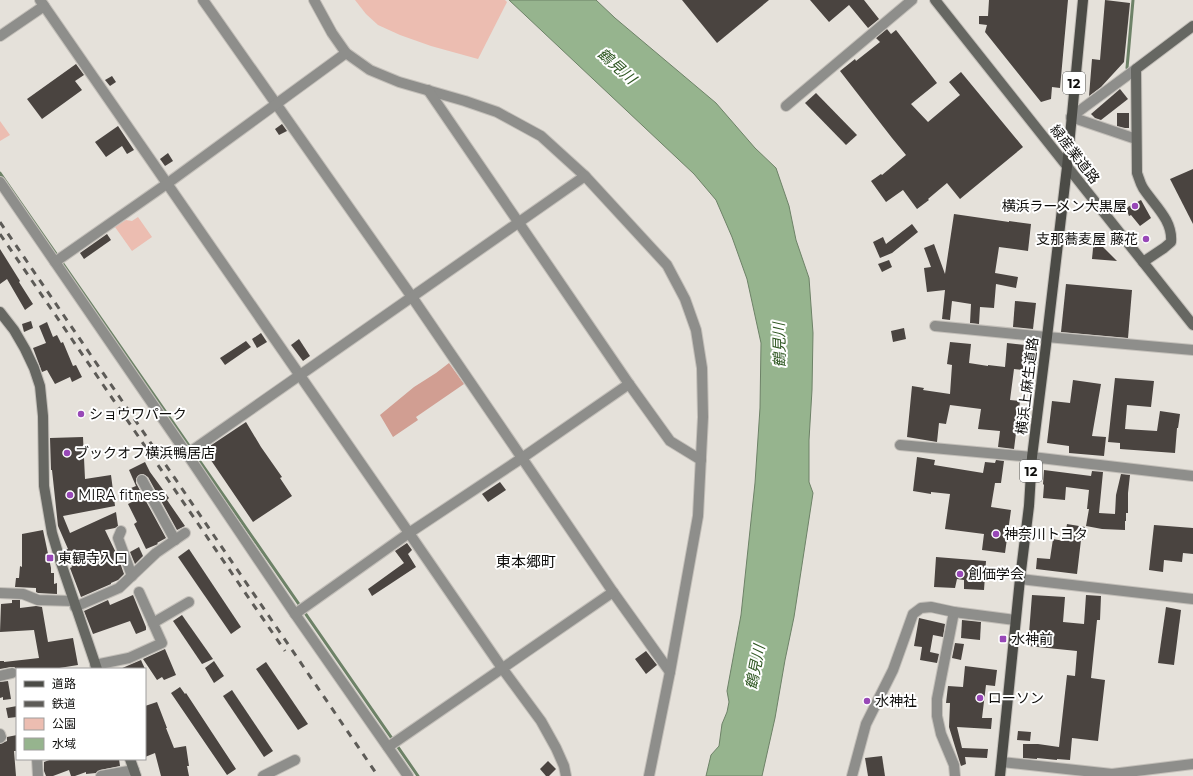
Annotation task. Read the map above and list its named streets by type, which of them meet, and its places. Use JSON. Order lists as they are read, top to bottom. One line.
{"streets":{"main road":["12","横浜上麻生道路"],"street":["緑産業道路"]},"crossings":[["緑産業道路","横浜上麻生道路"]],"districts":["東本郷町"],"water":["鶴見川"],"places":{"other":["横浜ラーメン大黒屋","支那蕎麦屋 藤花","ショウワパーク","ブックオフ横浜鴨居店","MIRA fitness","神奈川トヨタ","創価学会","ローソン","水神社"],"transit":["東観寺入口","水神前"]},"legend":["道路","鉄道","公園","水域"]}
